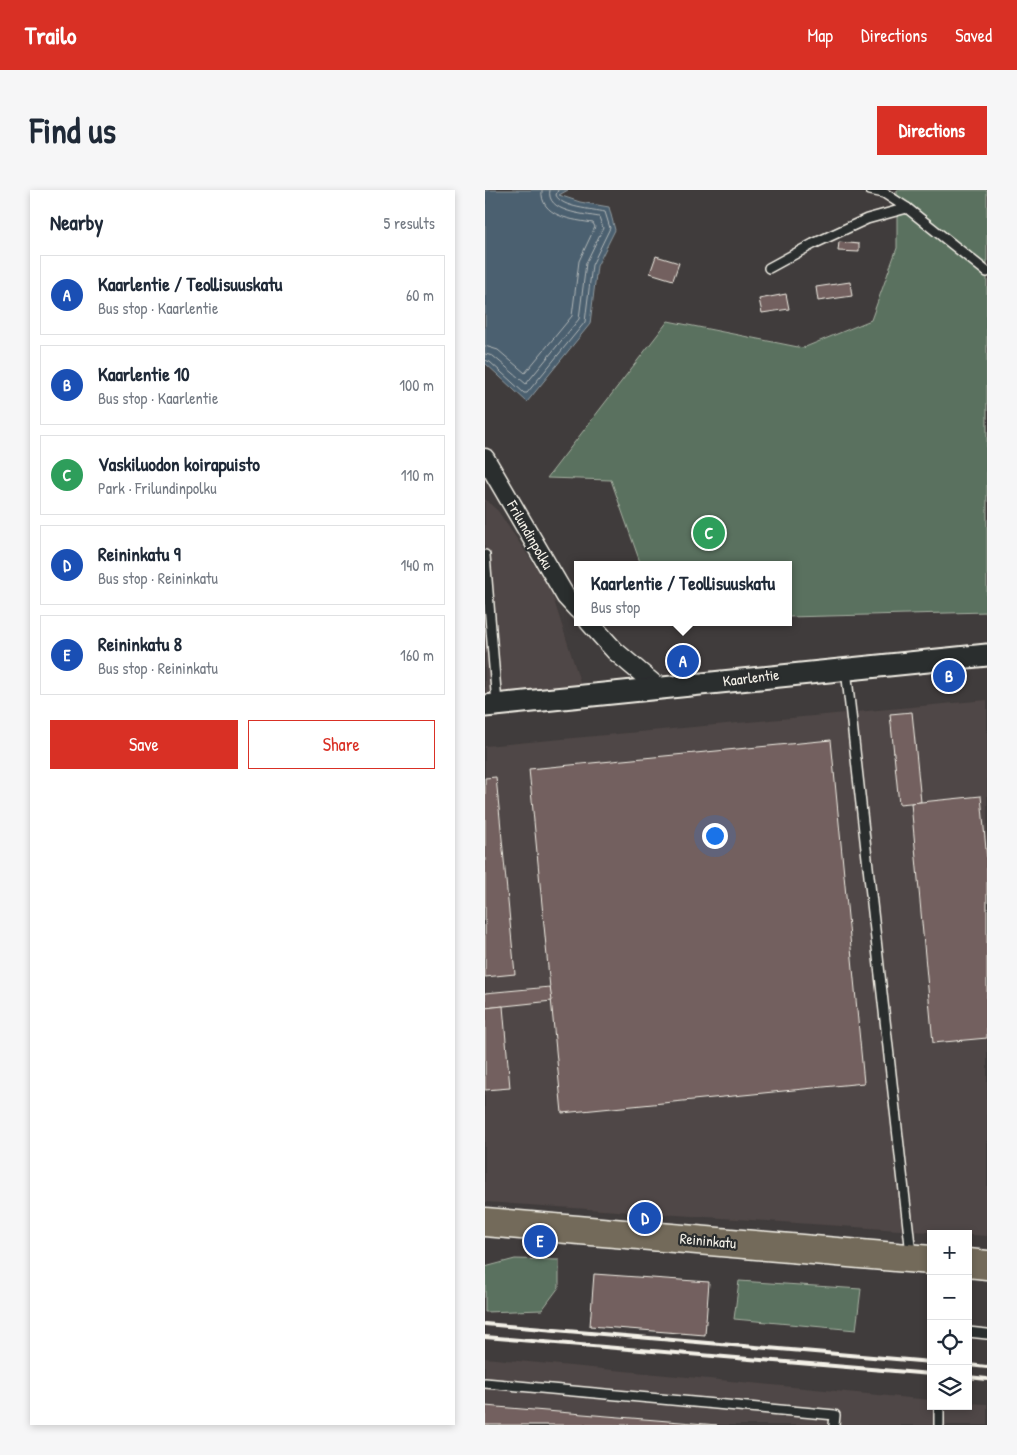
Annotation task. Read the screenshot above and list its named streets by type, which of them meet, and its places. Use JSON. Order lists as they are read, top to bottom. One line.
{"streets":{"main road":["Reininkatu"],"street":["Frilundinpolku","Kaarlentie"]},"page":{"header":"Trailo","nav":["Map","Directions","Saved"],"buttons":["Directions",["Save","Share"]],"title":"Find us","heading":["Nearby","5 results"],"list":[{"mark":"A","name":"Kaarlentie / Teollisuuskatu","note":"Bus stop · Kaarlentie","value":"60 m"},{"mark":"B","name":"Kaarlentie 10","note":"Bus stop · Kaarlentie","value":"100 m"},{"mark":"C","name":"Vaskiluodon koirapuisto","note":"Park · Frilundinpolku","value":"110 m"},{"mark":"D","name":"Reininkatu 9","note":"Bus stop · Reininkatu","value":"140 m"},{"mark":"E","name":"Reininkatu 8","note":"Bus stop · Reininkatu","value":"160 m"}],"pins":["C","A","B","D","E"],"popup":["Kaarlentie / Teollisuuskatu","Bus stop"],"map_buttons":["+","−"]}}
